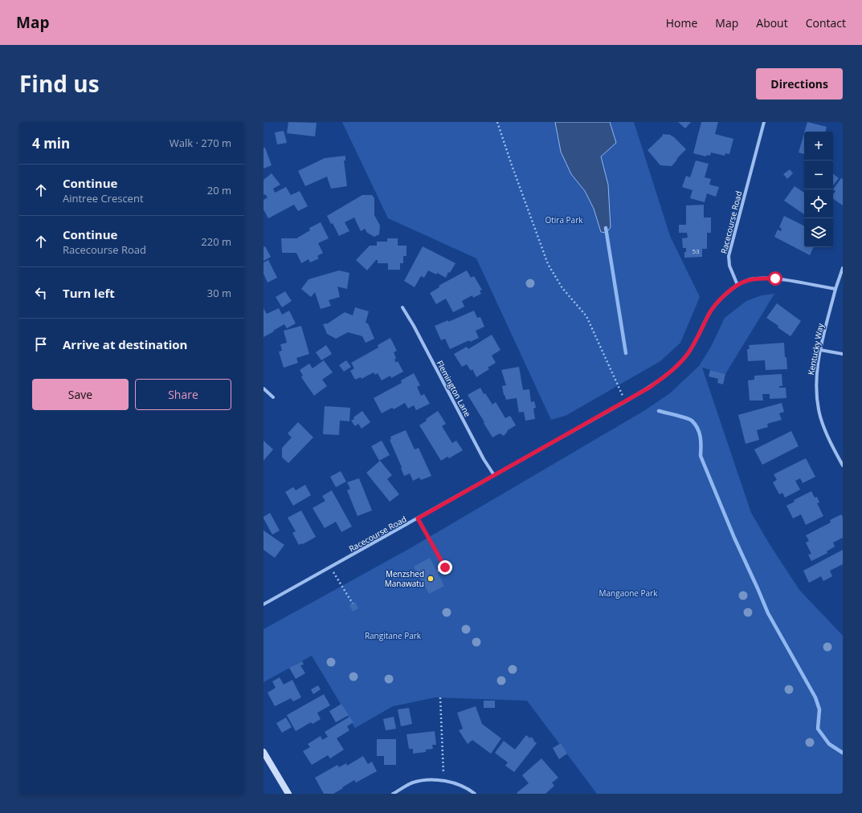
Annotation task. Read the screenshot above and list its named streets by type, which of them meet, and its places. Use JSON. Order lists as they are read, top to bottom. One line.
{"streets":{"street":["Racecourse Road","Kentucky Way","Flemington Lane"]},"crossings":[["Racecourse Road","Flemington Lane"]],"parks":["Otira Park","Mangaone Park","Rangitane Park"],"places":["Menzshed Manawatu"],"house_numbers":["53"],"page":{"header":"Map","nav":["Home","Map","About","Contact"],"title":"Find us","buttons":["Directions",["Save","Share"]],"heading":["4 min","Walk · 270 m"],"map_buttons":["+","−"],"list":[["Continue","Aintree Crescent","20 m"],["Continue","Racecourse Road","220 m"],["Turn left","30 m"],"Arrive at destination"]}}
